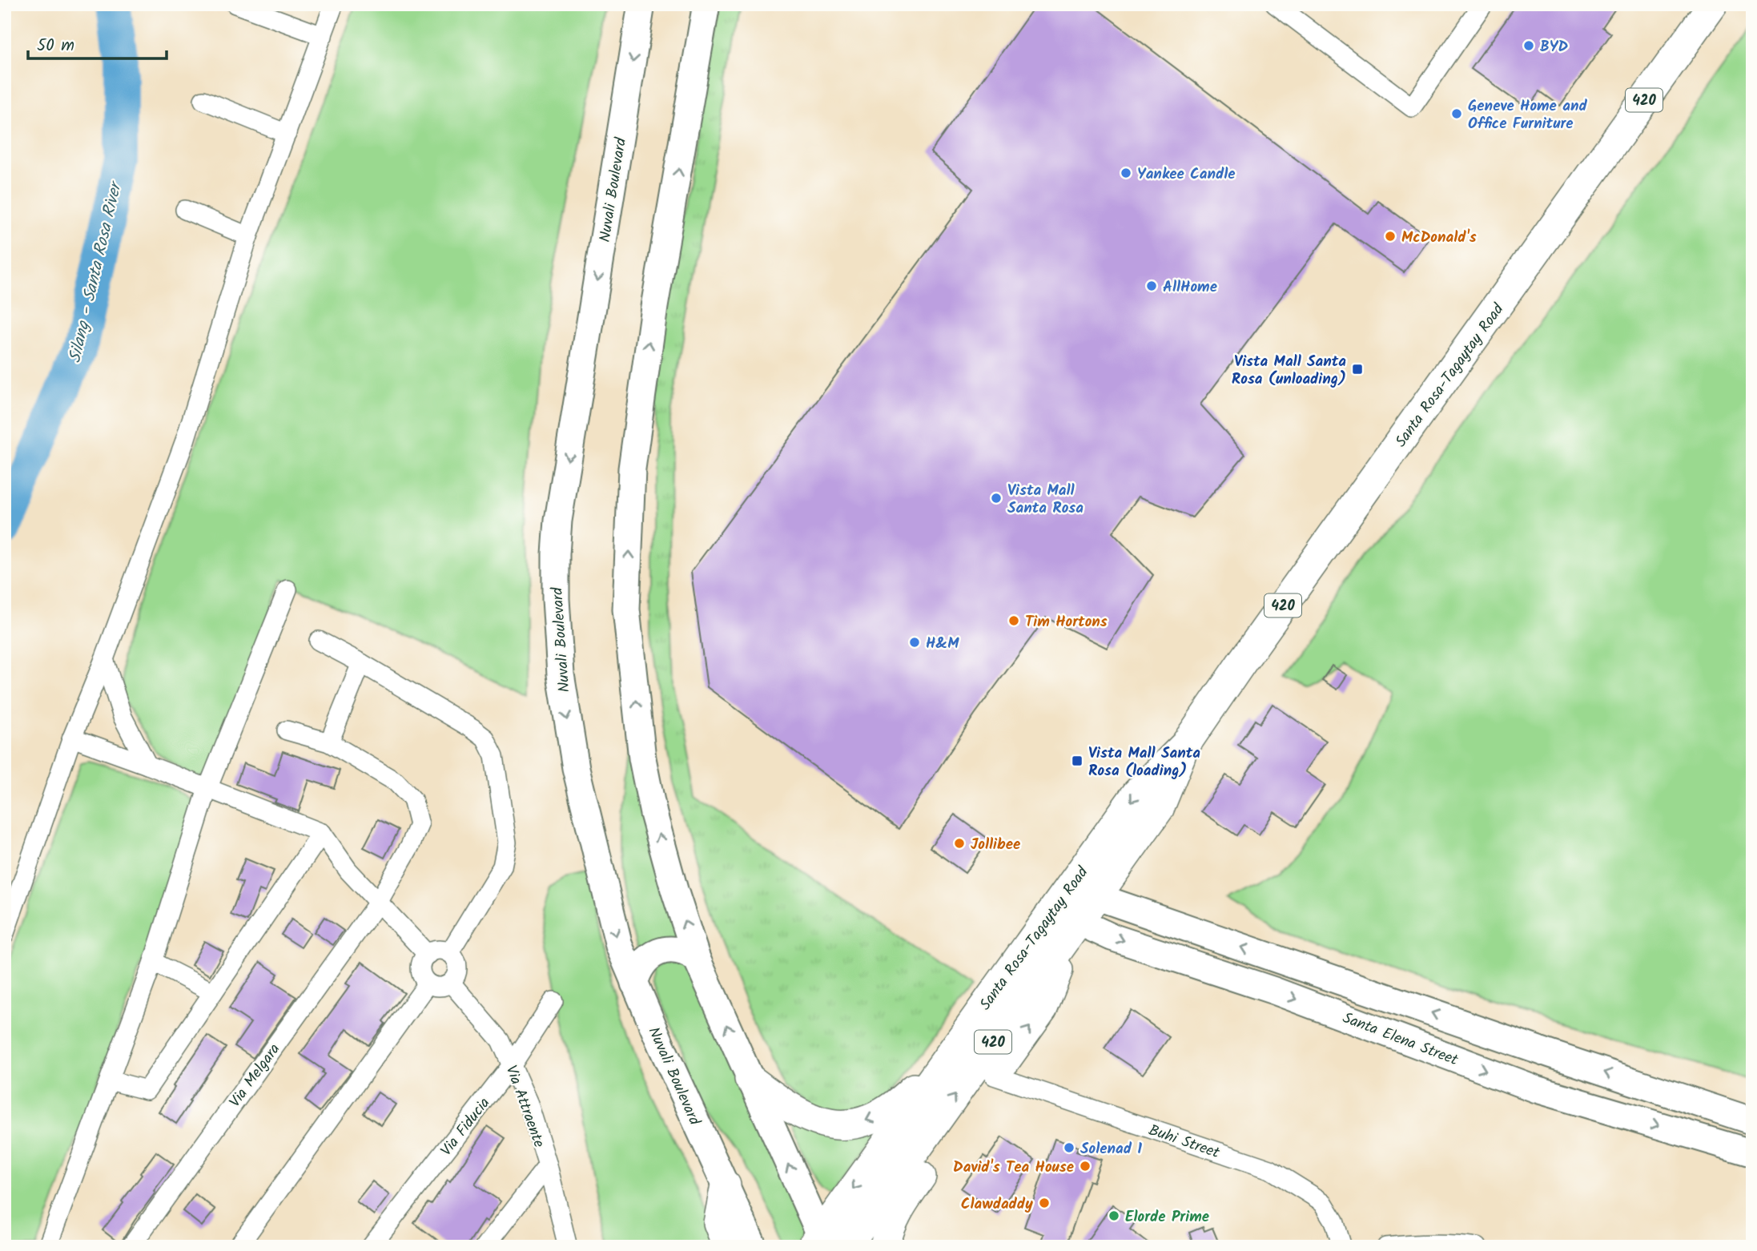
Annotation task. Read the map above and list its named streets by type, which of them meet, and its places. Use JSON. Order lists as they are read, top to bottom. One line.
{"streets":{"main road":["420","Nuvali Boulevard","Santa Rosa-Tagaytay Road","Santa Elena Street"],"street":["Via Melgara","Via Attraente","Via Fiducia","Buhi Street"]},"crossings":[["Santa Rosa-Tagaytay Road","Santa Elena Street"],["Via Attraente","Via Fiducia"]],"water":["Silang - Santa Rosa River"],"places":{"other":["BYD","Geneve Home and Office Furniture","Yankee Candle","McDonald's","AllHome","Vista Mall Santa Rosa","Tim Hortons","H&M","Jollibee","Solenad 1","David's Tea House","Clawdaddy","Elorde Prime"],"transit":["Vista Mall Santa Rosa (unloading)","Vista Mall Santa Rosa (loading)"]},"scale_bar":"50 m"}
